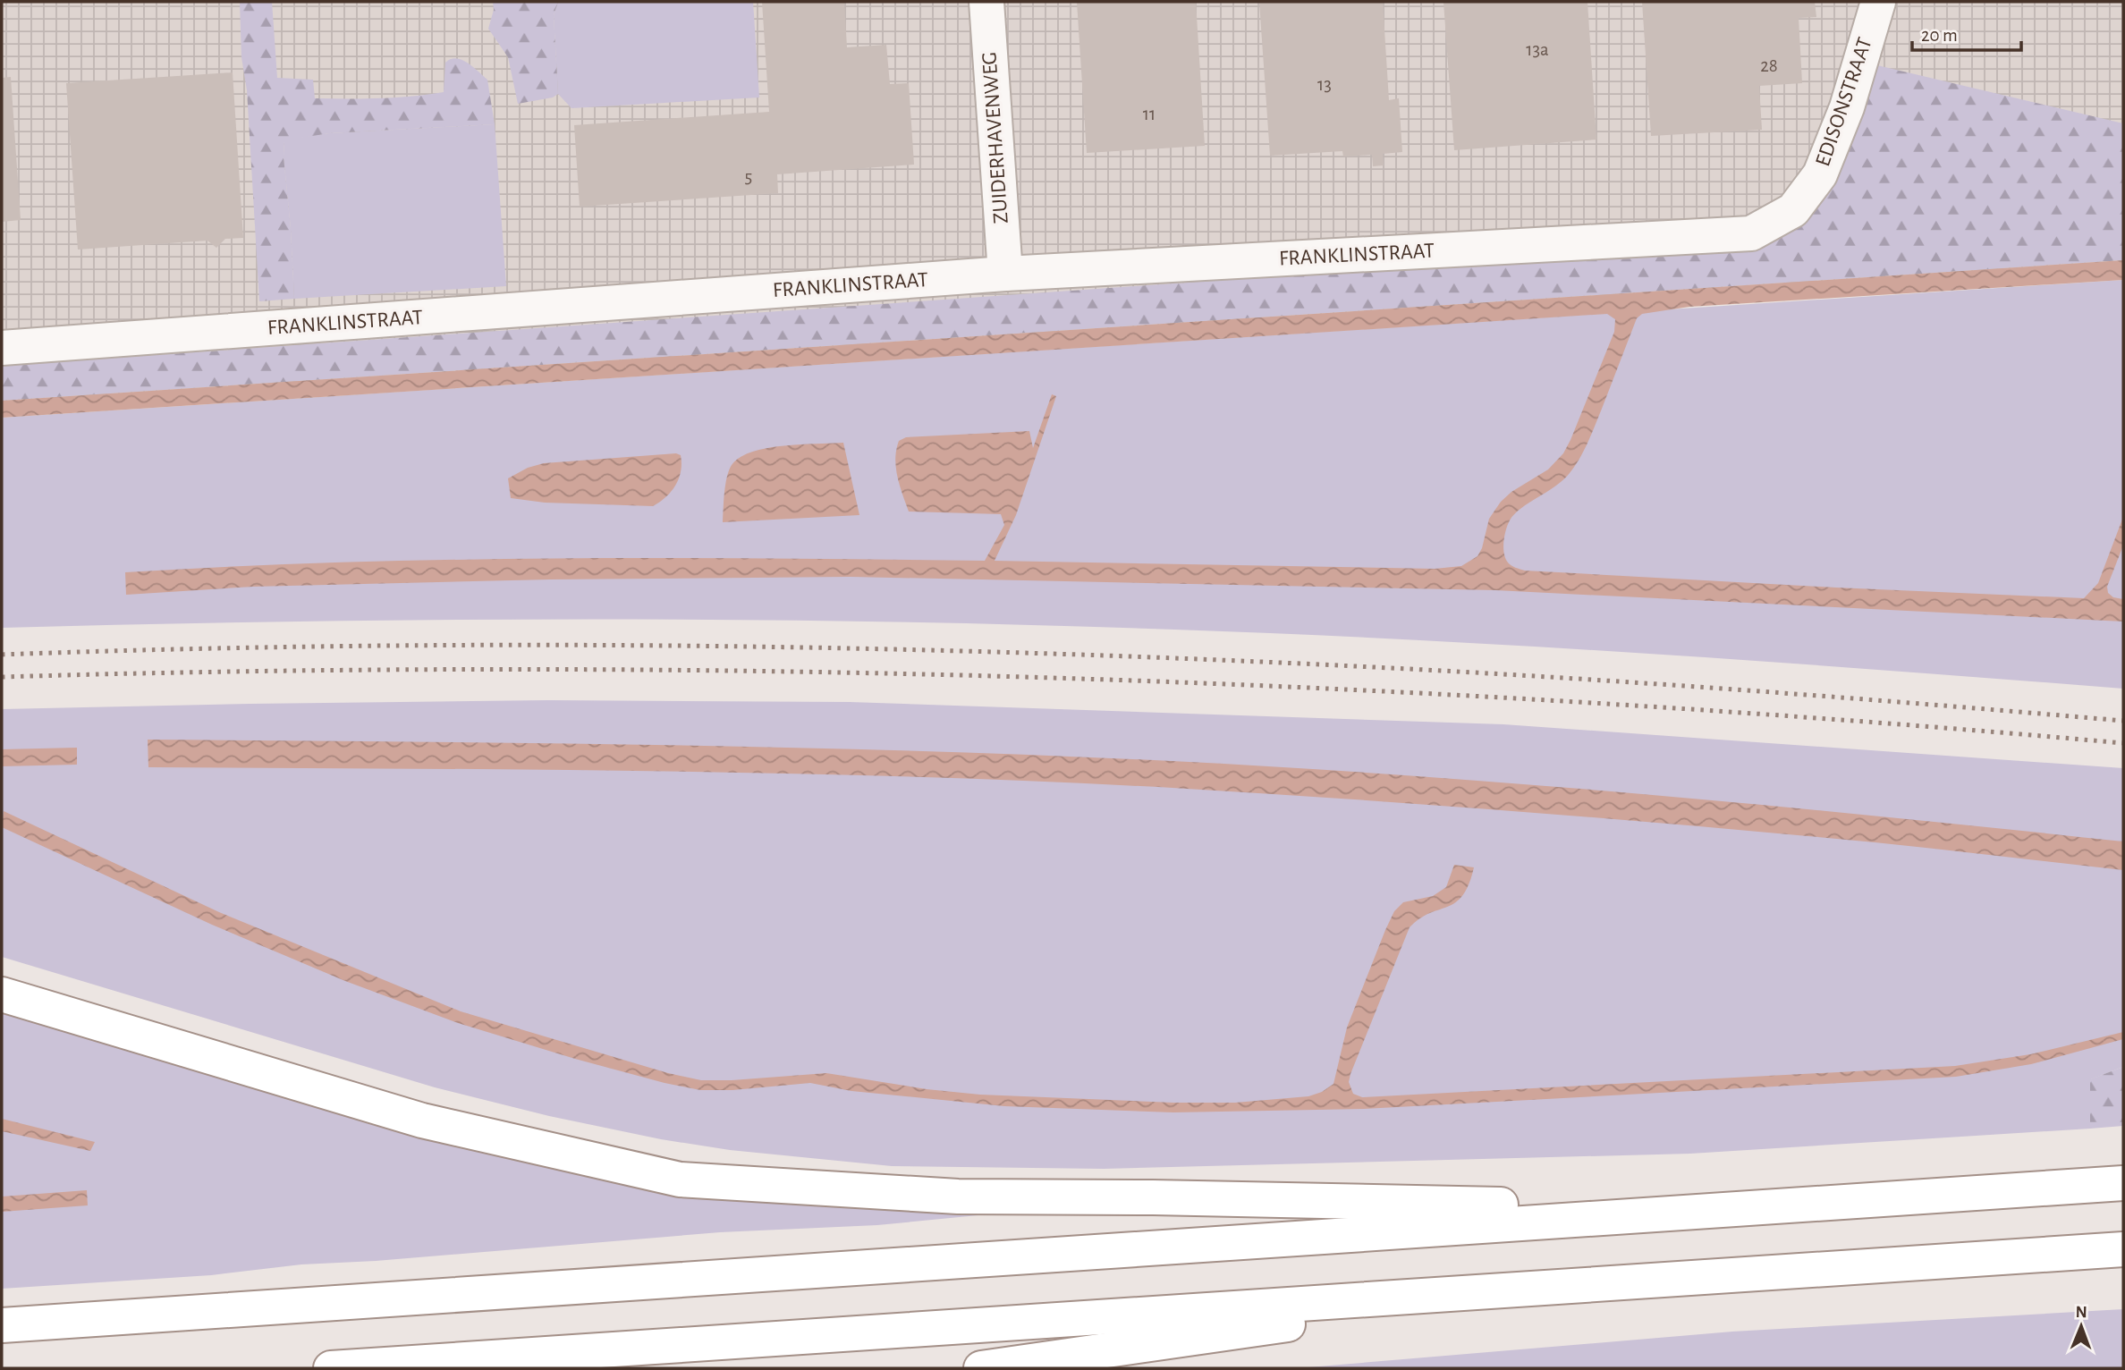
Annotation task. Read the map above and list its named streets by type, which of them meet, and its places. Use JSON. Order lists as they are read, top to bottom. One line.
{"streets":{"street":["EDISONSTRAAT","ZUIDERHAVENWEG","FRANKLINSTRAAT"]},"crossings":[["EDISONSTRAAT","FRANKLINSTRAAT"],["ZUIDERHAVENWEG","FRANKLINSTRAAT"]],"house_numbers":["13a","28","13","11","5"],"scale_bar":"20 m","north":"top"}
